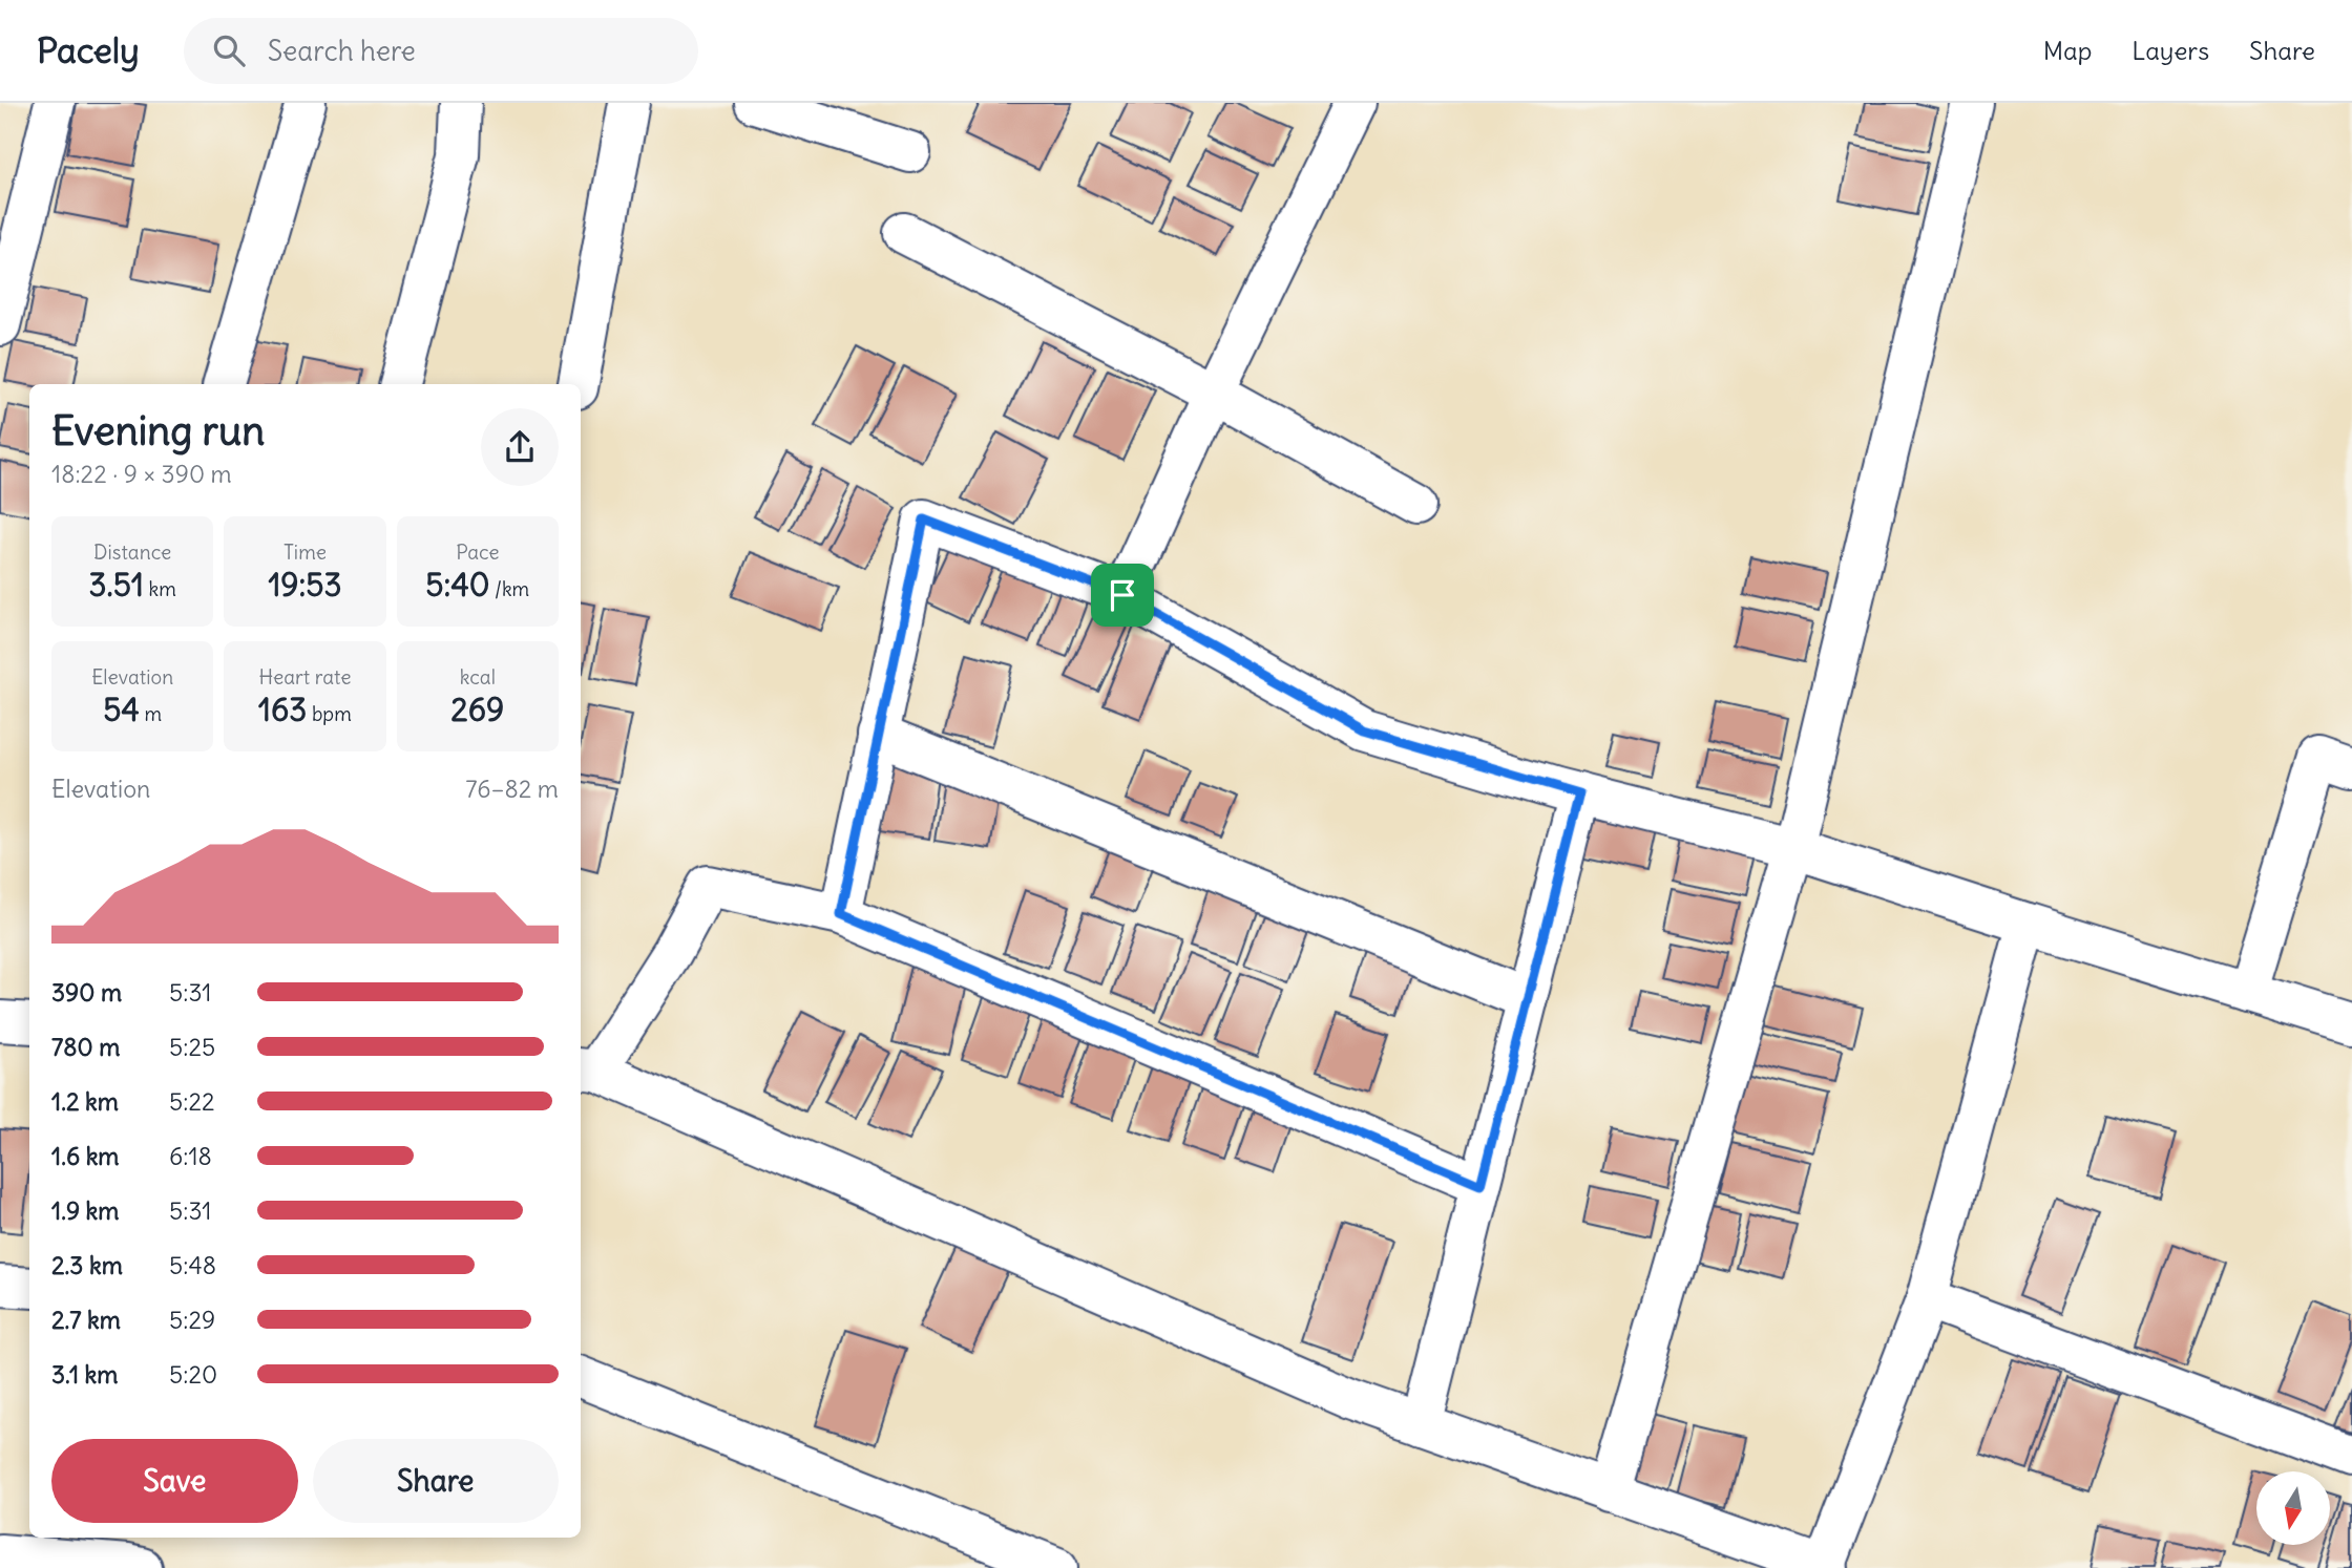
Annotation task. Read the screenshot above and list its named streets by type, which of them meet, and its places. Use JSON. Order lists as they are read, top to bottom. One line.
{"north":"bottom","page":{"header":"Pacely","search":"Search here","nav":["Map","Layers","Share"],"heading":["Evening run","18:22 · 9 × 390 m"],"stats":[["Distance","3.51 km"],["Time","19:53"],["Pace","5:40 /km"],["Elevation","54 m"],["Heart rate","163 bpm"],["kcal","269"]],"chart":["Elevation","76–82 m"],"list":[{"name":"390 m","note":"5:31"},{"name":"780 m","note":"5:25"},{"name":"1.2 km","note":"5:22"},{"name":"1.6 km","note":"6:18"},{"name":"1.9 km","note":"5:31"},{"name":"2.3 km","note":"5:48"},{"name":"2.7 km","note":"5:29"},{"name":"3.1 km","note":"5:20"}],"buttons":["Save","Share"]}}
